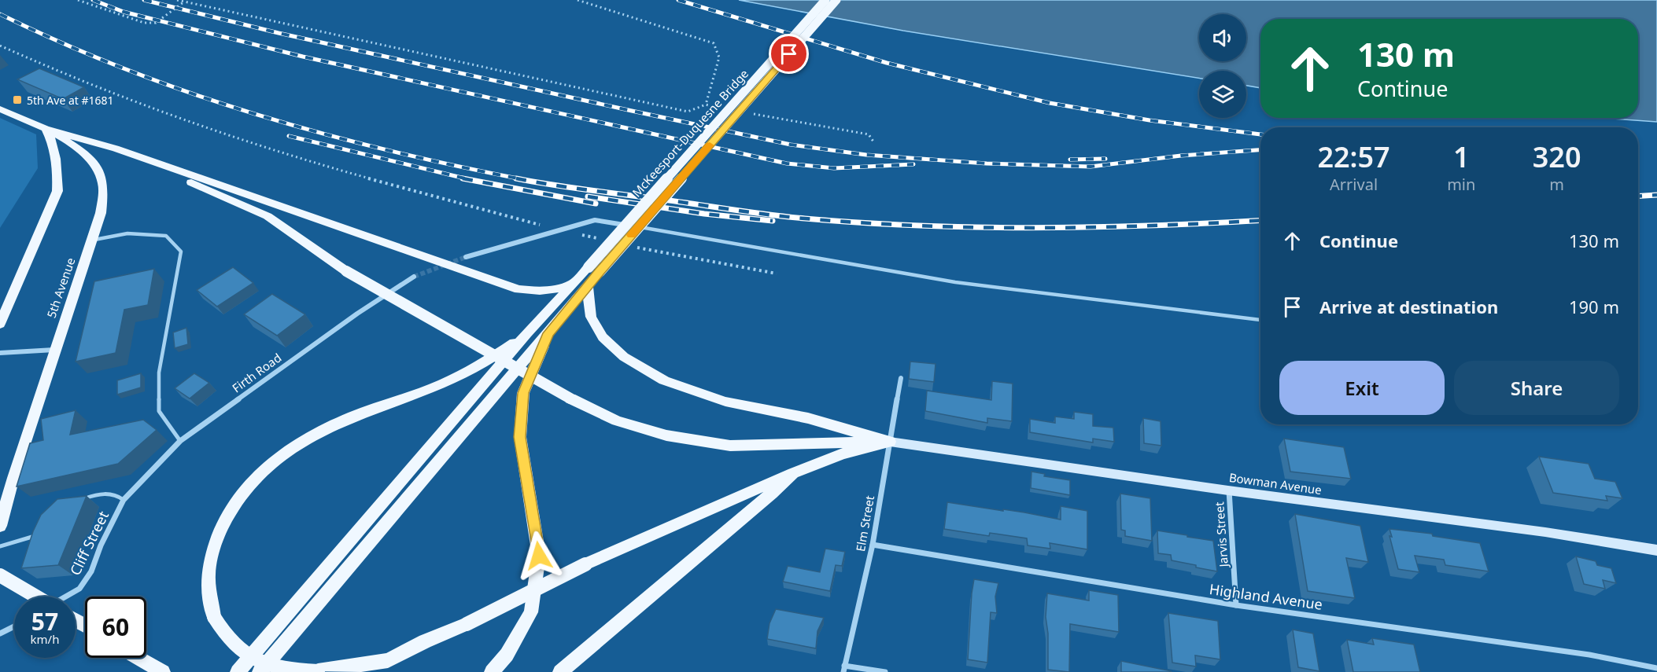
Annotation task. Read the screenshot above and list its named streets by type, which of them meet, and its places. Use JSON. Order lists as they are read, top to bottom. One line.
{"streets":{"main road":["McKeesport-Duquesne Bridge","5th Avenue","Bowman Avenue"],"street":["Firth Road","Elm Street","Jarvis Street","Cliff Street","Highland Avenue"]},"crossings":[["Firth Road","Cliff Street"],["Bowman Avenue","Elm Street"],["Bowman Avenue","Jarvis Street"],["Elm Street","Highland Avenue"],["Jarvis Street","Highland Avenue"]],"places":{"transit":["5th Ave at #1681"]},"page":{"turn":["130 m","Continue"],"eta":["22:57","Arrival","1","min","320","m"],"list":[{"name":"Continue","value":"130 m"},{"name":"Arrive at destination","value":"190 m"}],"buttons":["Exit","Share"],"speed":"57 km/h","limit":"60"}}
